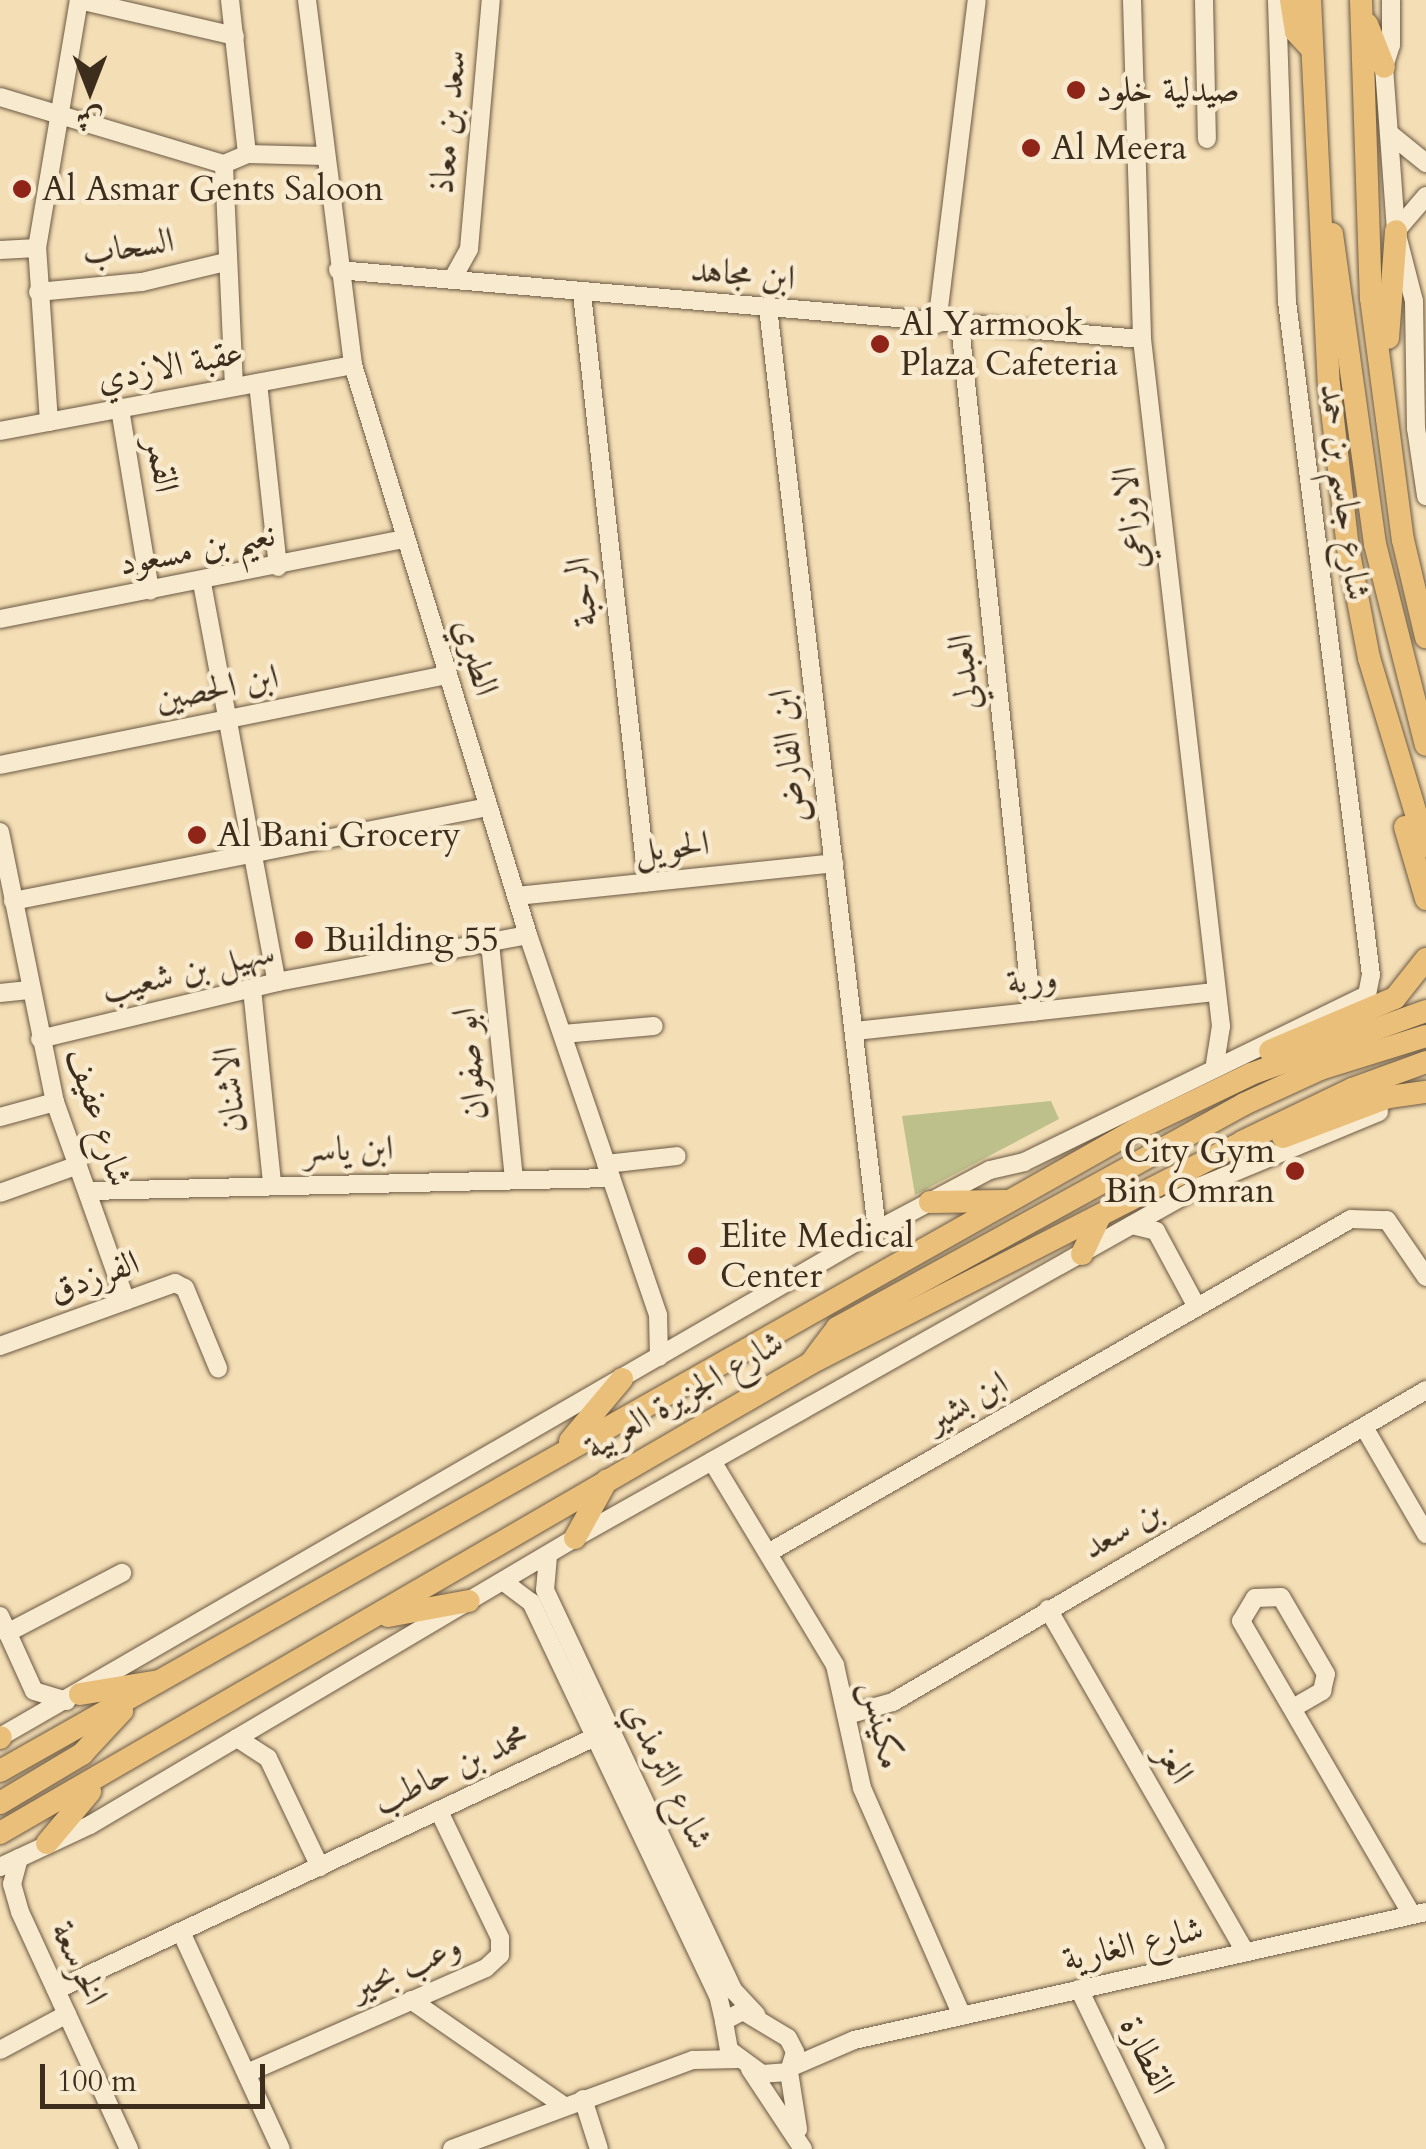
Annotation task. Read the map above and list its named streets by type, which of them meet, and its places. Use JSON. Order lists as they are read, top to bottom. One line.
{"streets":{"main road":["شارع جاسم بن حمد","شارع الجزيرة العربية"],"street":["سعد بن معاذ","السحاب","ابن مجاهد","عقبة الازدي","القمر","الاوزاعي","نعيم بن مسعود","الرحبة","الطبري","العبدلي","ابن الحصين","ابن الفارض","الحويل","سهيل بن شعيب","وربة","ابو صفوان","الاشنان","شارع عفيف","ابن ياسر","الفرزدق","ابن بشير","بن سعد","مكينس","العز","محمد بن حاطب","شارع الترمذي","شارع الغارية","الخرسعة","وعب بحير","القطارة"]},"crossings":[["سعد بن معاذ","ابن مجاهد"],["ابن مجاهد","الاوزاعي"],["ابن مجاهد","الرحبة"],["ابن مجاهد","الطبري"],["ابن مجاهد","العبدلي"],["ابن مجاهد","ابن الفارض"],["عقبة الازدي","القمر"],["عقبة الازدي","الطبري"],["القمر","نعيم بن مسعود"],["شارع جاسم بن حمد","شارع الجزيرة العربية"],["الاوزاعي","وربة"],["الاوزاعي","شارع الجزيرة العربية"],["نعيم بن مسعود","الطبري"],["الرحبة","الحويل"],["الطبري","ابن الحصين"],["الطبري","الحويل"],["الطبري","سهيل بن شعيب"],["الطبري","ابن ياسر"],["الطبري","شارع الجزيرة العربية"],["العبدلي","وربة"],["ابن الفارض","الحويل"],["ابن الفارض","وربة"],["ابن الفارض","شارع الجزيرة العربية"],["سهيل بن شعيب","ابو صفوان"],["سهيل بن شعيب","الاشنان"],["سهيل بن شعيب","شارع عفيف"],["ابو صفوان","ابن ياسر"],["الاشنان","ابن ياسر"],["شارع عفيف","ابن ياسر"],["شارع عفيف","الفرزدق"],["شارع الجزيرة العربية","مكينس"],["شارع الجزيرة العربية","شارع الترمذي"],["شارع الجزيرة العربية","الخرسعة"],["ابن بشير","مكينس"],["بن سعد","مكينس"],["بن سعد","العز"],["مكينس","شارع الغارية"],["العز","شارع الغارية"],["محمد بن حاطب","شارع الترمذي"],["محمد بن حاطب","الخرسعة"],["محمد بن حاطب","وعب بحير"],["شارع الترمذي","شارع الغارية"],["شارع الغارية","القطارة"]],"places":["صيدلية خلود","Al Meera","Al Asmar Gents Saloon","Al Yarmook Plaza Cafeteria","Al Bani Grocery","Building 55","City Gym Bin Omran","Elite Medical Center"],"scale_bar":"100 m","north":"bottom"}
